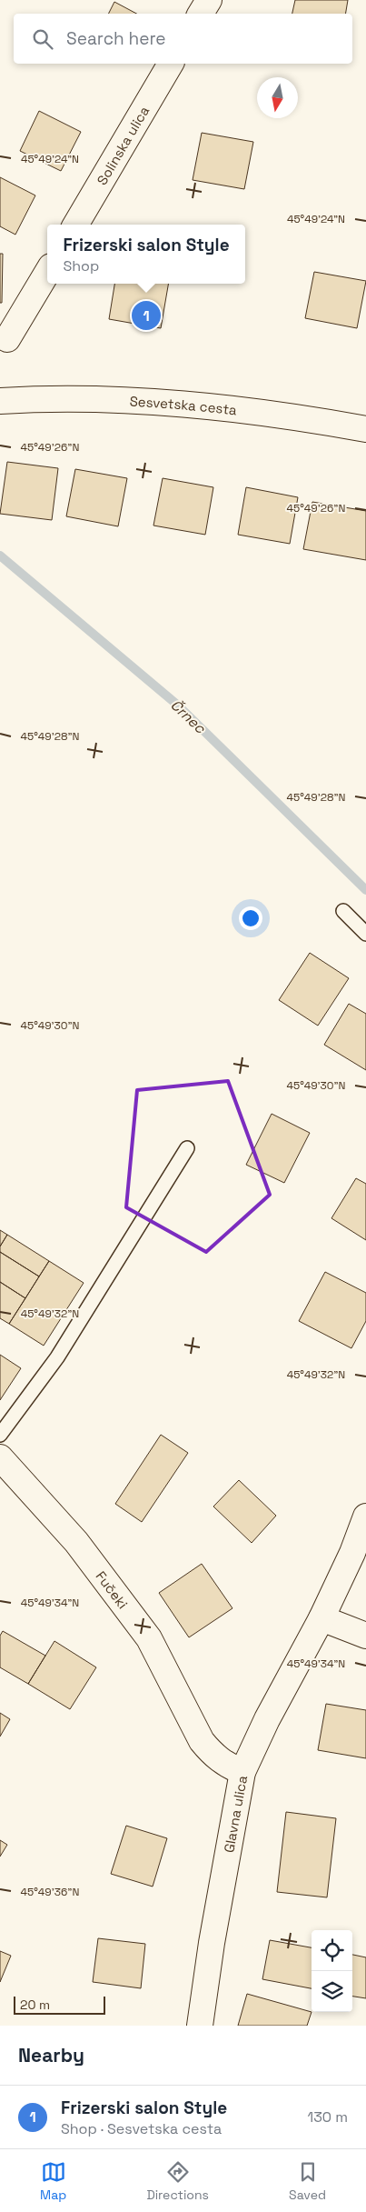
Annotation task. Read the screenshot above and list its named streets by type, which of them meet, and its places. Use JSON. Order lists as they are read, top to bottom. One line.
{"streets":{"street":["Solinska ulica","Sesvetska cesta","Fučeki","Glavna ulica"]},"crossings":[["Fučeki","Glavna ulica"]],"water":["Črnec"],"scale_bar":"20 m","north":"bottom","page":{"search":"Search here","popup":["Frizerski salon Style","Shop"],"pins":"1","scale":"20 m","heading":"Nearby","list":[{"mark":"1","name":"Frizerski salon Style","note":"Shop · Sesvetska cesta","value":"130 m"}],"nav":["Map","Directions","Saved"]},"coordinates":["45°49'24\"N","45°49'26\"N","45°49'28\"N","45°49'30\"N","45°49'32\"N","45°49'34\"N","45°49'36\"N"]}
